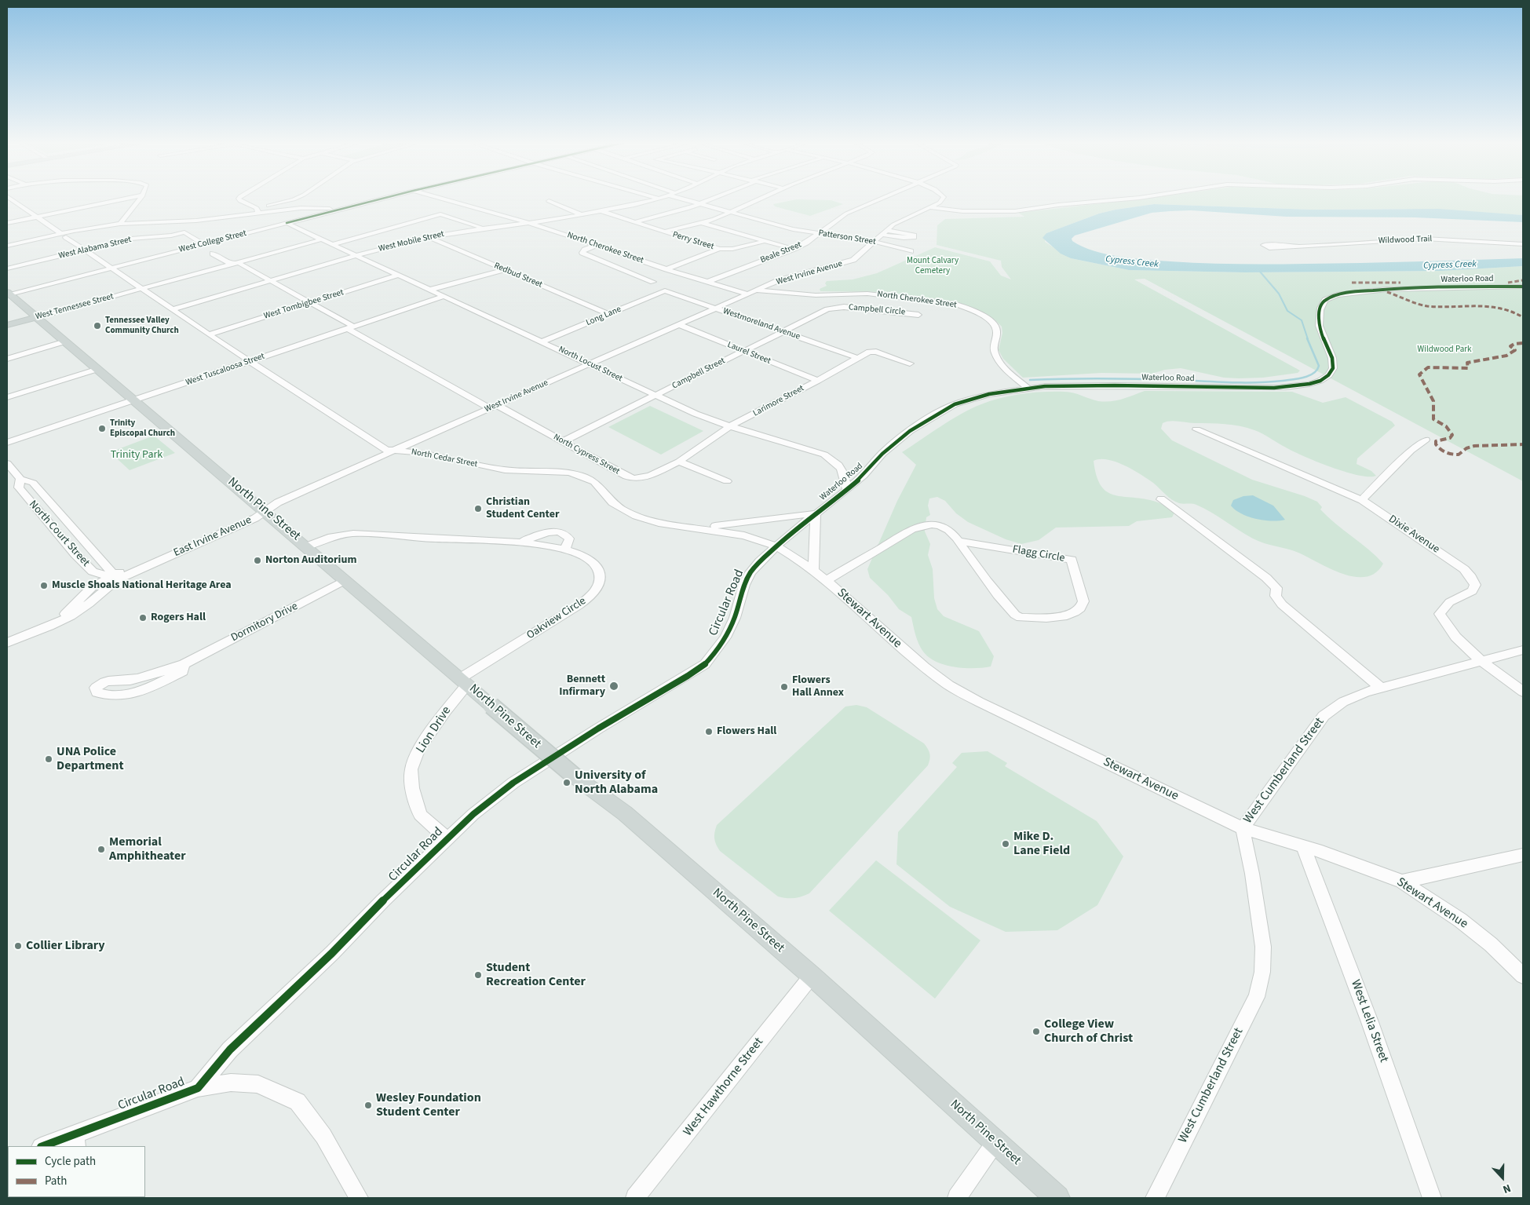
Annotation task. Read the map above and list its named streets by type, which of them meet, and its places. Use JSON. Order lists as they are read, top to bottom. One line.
{"streets":{"main road":["West Tennessee Street","North Pine Street"],"street":["Patterson Street","Wildwood Trail","Perry Street","West College Street","West Mobile Street","West Alabama Street","North Cherokee Street","Beale Street","West Irvine Avenue","Redbud Street","Waterloo Road","West Tombigbee Street","Campbell Circle","Long Lane","Westmoreland Avenue","Laurel Street","North Locust Street","West Tuscaloosa Street","Campbell Street","Larimore Street","North Cypress Street","North Cedar Street","North Court Street","Dixie Avenue","East Irvine Avenue","Flagg Circle","Circular Road","Oakview Circle","Stewart Avenue","Dormitory Drive","Lion Drive","West Cumberland Street","West Lelia Street","West Hawthorne Street"]},"crossings":[["Patterson Street","Beale Street"],["Patterson Street","West Irvine Avenue"],["Perry Street","West Mobile Street"],["West College Street","West Alabama Street"],["West College Street","North Locust Street"],["West College Street","North Cedar Street"],["West College Street","North Pine Street"],["West Mobile Street","North Cherokee Street"],["West Mobile Street","Redbud Street"],["West Mobile Street","North Locust Street"],["West Mobile Street","North Cypress Street"],["West Mobile Street","North Cedar Street"],["West Alabama Street","North Cedar Street"],["North Cherokee Street","Beale Street"],["North Cherokee Street","West Irvine Avenue"],["North Cherokee Street","Waterloo Road"],["West Irvine Avenue","Westmoreland Avenue"],["West Irvine Avenue","Laurel Street"],["West Irvine Avenue","North Locust Street"],["West Irvine Avenue","North Cypress Street"],["West Irvine Avenue","North Cedar Street"],["West Irvine Avenue","North Pine Street"],["West Irvine Avenue","East Irvine Avenue"],["Redbud Street","Long Lane"],["Waterloo Road","North Locust Street"],["Waterloo Road","North Cedar Street"],["Waterloo Road","Circular Road"],["Waterloo Road","Stewart Avenue"],["West Tombigbee Street","North Locust Street"],["West Tombigbee Street","North Cypress Street"],["West Tombigbee Street","North Cedar Street"],["West Tennessee Street","North Locust Street"],["West Tennessee Street","North Cypress Street"],["West Tennessee Street","North Cedar Street"],["West Tennessee Street","North Pine Street"],["Campbell Circle","Campbell Street"],["Long Lane","Westmoreland Avenue"],["Long Lane","North Locust Street"],["Westmoreland Avenue","Campbell Street"],["Westmoreland Avenue","Larimore Street"],["Laurel Street","Campbell Street"],["Laurel Street","Larimore Street"],["North Locust Street","West Tuscaloosa Street"],["North Locust Street","Campbell Street"],["North Locust Street","Larimore Street"],["West Tuscaloosa Street","North Cypress Street"],["West Tuscaloosa Street","North Cedar Street"],["West Tuscaloosa Street","North Pine Street"],["Campbell Street","North Cypress Street"],["Larimore Street","North Cypress Street"],["North Cedar Street","Circular Road"],["North Cedar Street","Stewart Avenue"],["North Pine Street","East Irvine Avenue"],["North Pine Street","Oakview Circle"],["North Pine Street","Dormitory Drive"],["North Pine Street","Lion Drive"],["North Pine Street","West Hawthorne Street"],["North Court Street","East Irvine Avenue"],["Dixie Avenue","West Cumberland Street"],["Flagg Circle","Stewart Avenue"],["Circular Road","Stewart Avenue"],["Circular Road","Lion Drive"],["Oakview Circle","Lion Drive"],["Stewart Avenue","West Cumberland Street"],["Stewart Avenue","West Lelia Street"]],"water":["Cypress Creek"],"parks":["Mount Calvary Cemetery","Wildwood Park","Trinity Park"],"places":["Tennessee Valley Community Church","Trinity Episcopal Church","Christian Student Center","Norton Auditorium","Muscle Shoals National Heritage Area","Rogers Hall","Bennett Infirmary","Flowers Hall Annex","Flowers Hall","UNA Police Department","University of North Alabama","Mike D. Lane Field","Memorial Amphitheater","Collier Library","Student Recreation Center","College View Church of Christ","Wesley Foundation Student Center"],"legend":["Cycle path","Path"],"north":"bottom"}
